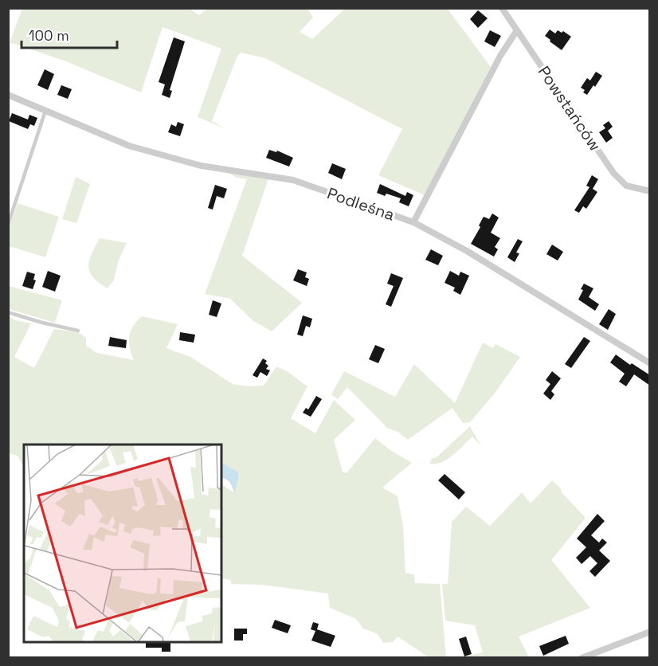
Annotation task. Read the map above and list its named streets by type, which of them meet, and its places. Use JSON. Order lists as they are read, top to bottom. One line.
{"streets":{"street":["Powstańców","Podleśna"]},"scale_bar":"100 m"}
